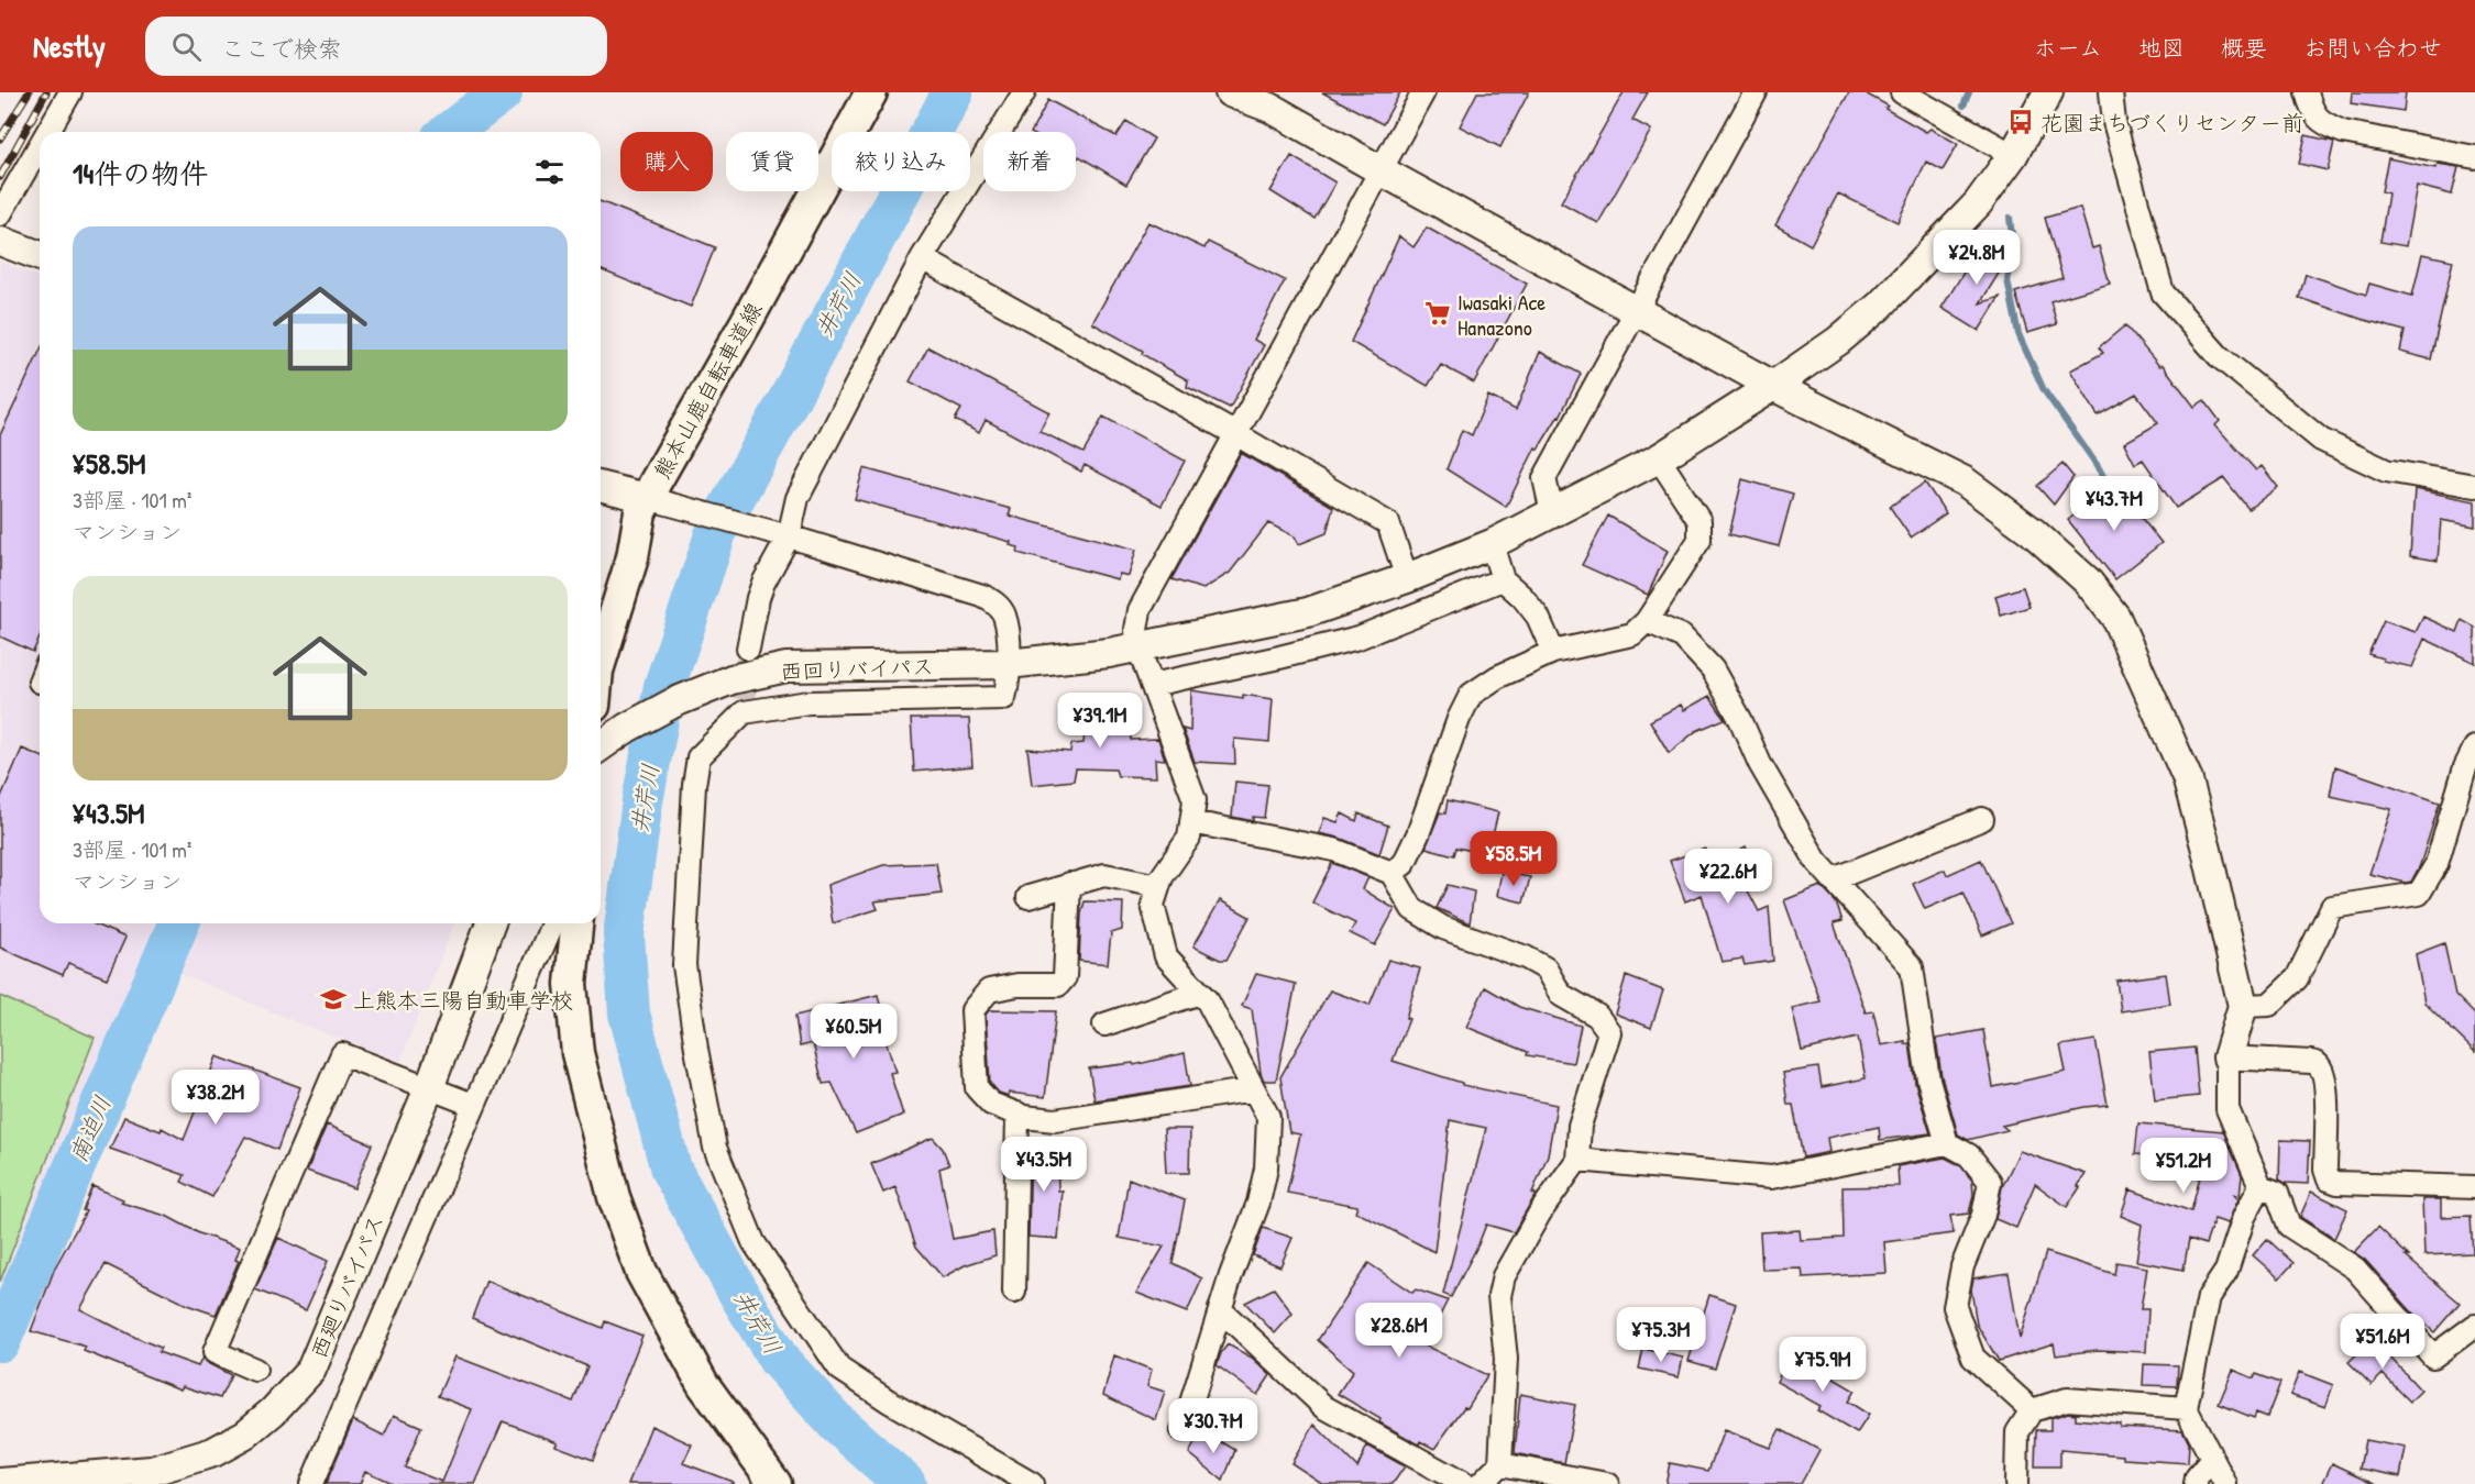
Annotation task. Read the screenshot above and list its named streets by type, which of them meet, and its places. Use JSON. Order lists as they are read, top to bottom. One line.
{"streets":{"main road":["熊本山鹿自転車道線"],"street":["西回りバイパス","西廻りバイパス"]},"water":["井芹川","南迫川"],"places":{"bus stop":["花園まちづくりセンター前"],"supermarket":["Iwasaki Ace Hanazono"],"school or university":["上熊本三陽自動車学校"]},"page":{"header":"Nestly","search":"ここで検索","nav":["ホーム","地図","概要","お問い合わせ"],"chip":["購入","賃貸","絞り込み","新着"],"heading":"14件の物件","list":[{"name":"¥58.5M","note":"3部屋 · 101 m² · マンション"},{"name":"¥43.5M","note":"3部屋 · 101 m² · マンション"}],"price":["¥24.8M","¥43.7M","¥39.1M","¥58.5M","¥22.6M","¥60.5M","¥38.2M","¥43.5M","¥51.2M","¥28.6M","¥75.3M","¥51.6M","¥75.9M","¥30.7M"]}}
